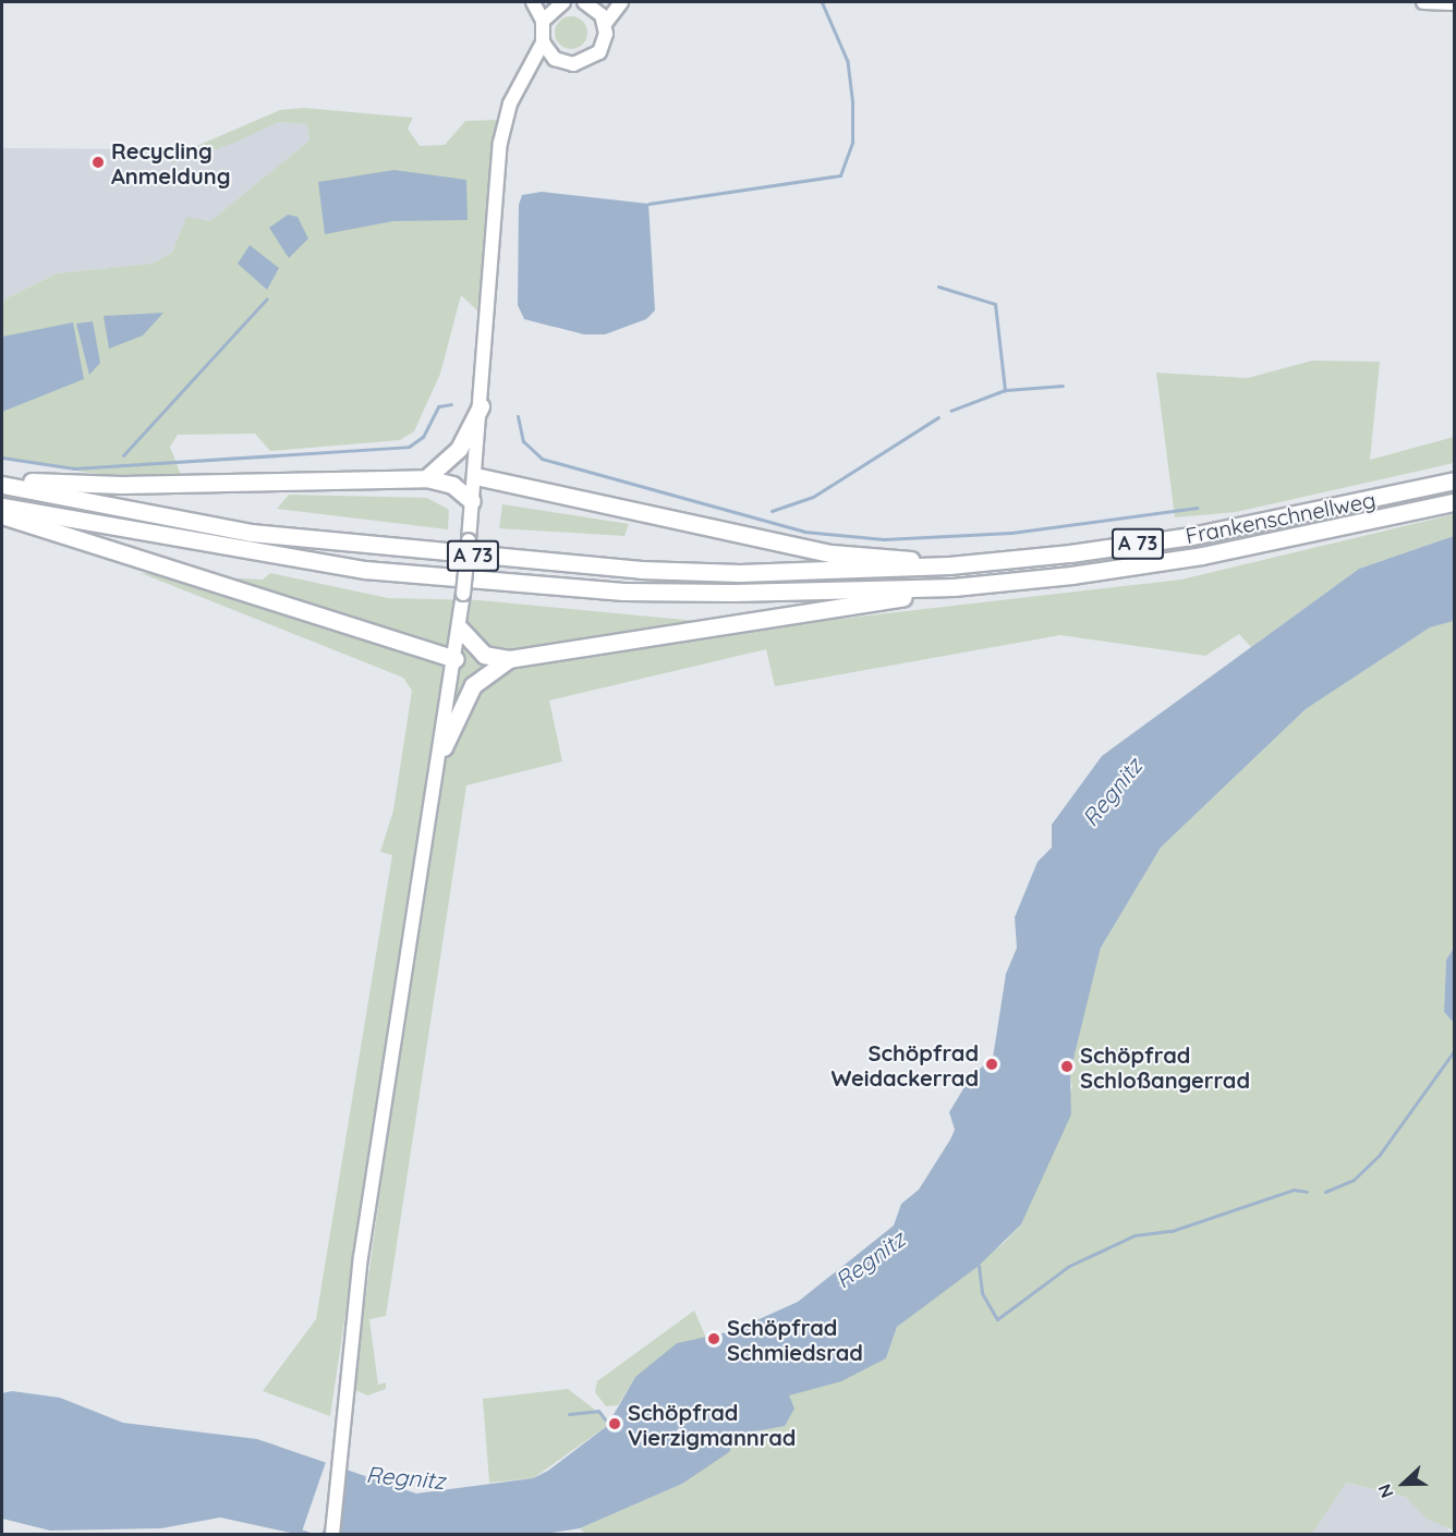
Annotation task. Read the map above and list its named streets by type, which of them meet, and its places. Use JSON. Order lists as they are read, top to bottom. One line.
{"streets":{"highway":["Frankenschnellweg","A 73"]},"crossings":[["Frankenschnellweg","A 73"]],"water":["Regnitz"],"places":["Recycling Anmeldung","Schöpfrad Weidackerrad","Schöpfrad Schloßangerrad","Schöpfrad Schmiedsrad","Schöpfrad Vierzigmannrad"],"north":"left"}
